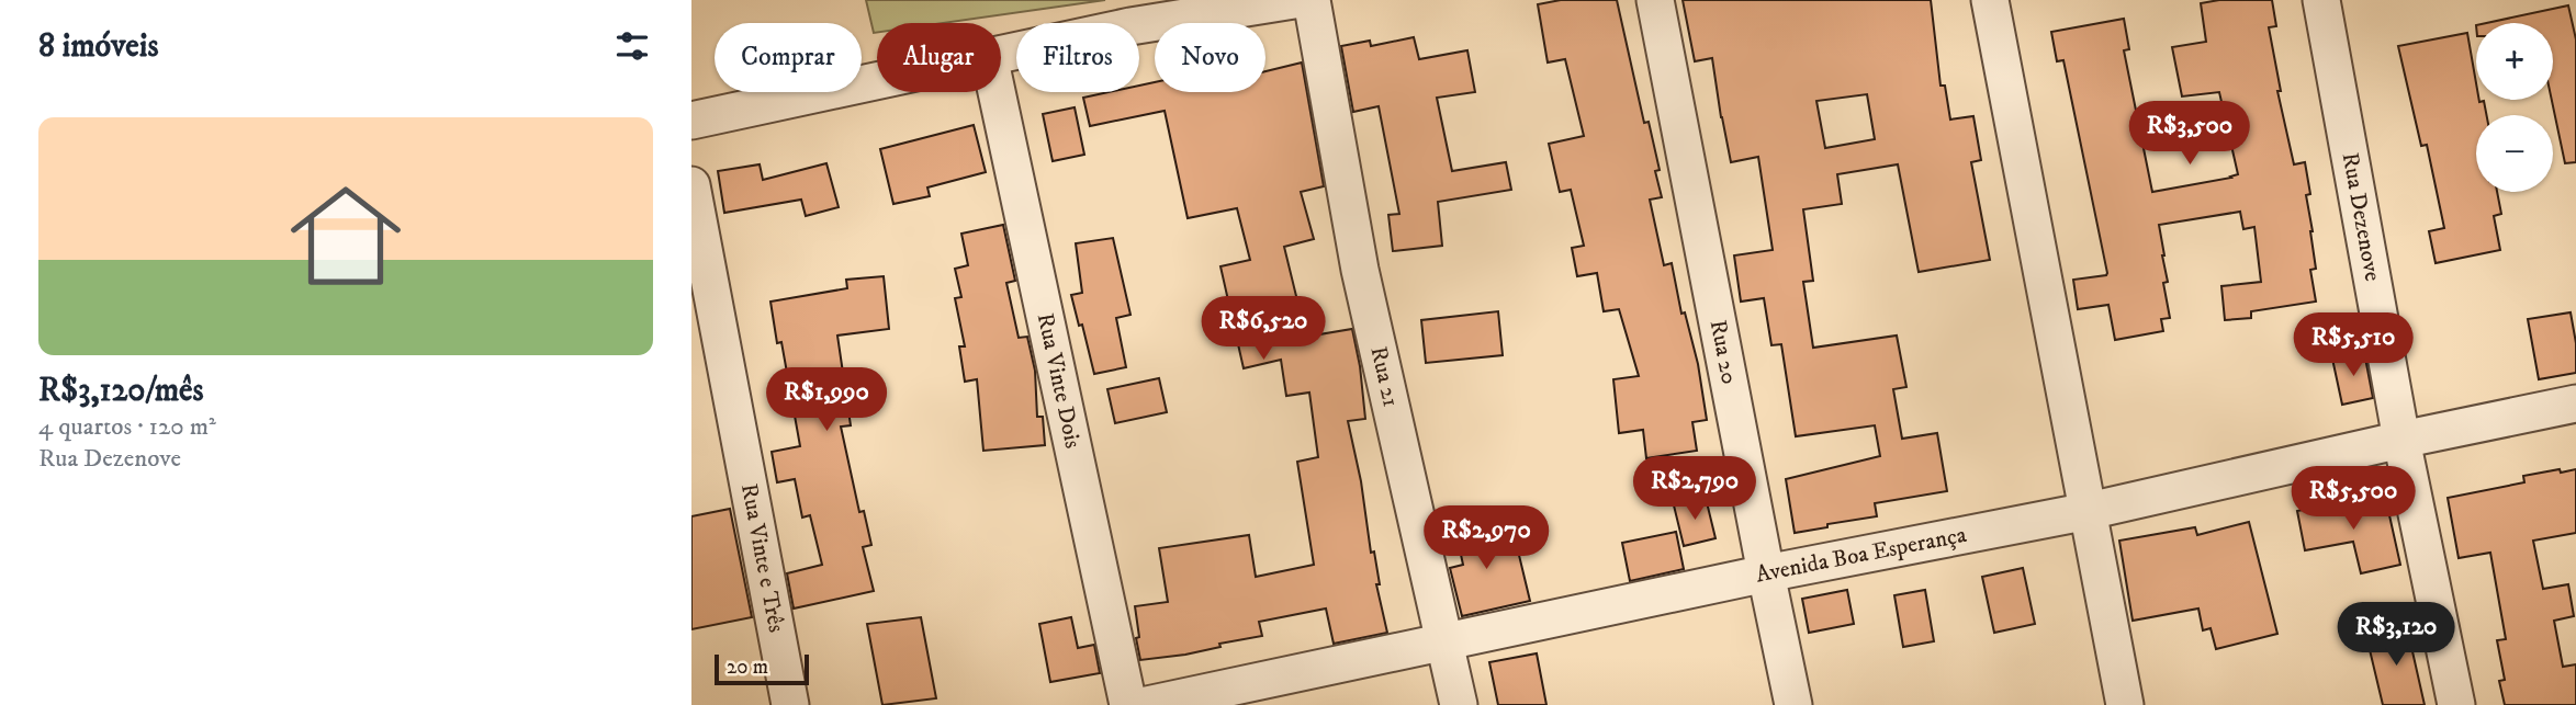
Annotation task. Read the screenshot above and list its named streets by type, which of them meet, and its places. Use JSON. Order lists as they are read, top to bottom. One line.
{"streets":{"street":["Rua Dezenove","Rua 20","Rua 21","Rua Vinte Dois","Avenida Boa Esperança","Rua Vinte e Três"]},"crossings":[["Rua Dezenove","Avenida Boa Esperança"],["Rua 20","Avenida Boa Esperança"],["Rua 21","Avenida Boa Esperança"]],"scale_bar":"20 m","page":{"heading":"8 imóveis","map_buttons":["+","−"],"chip":["Comprar","Alugar","Filtros","Novo"],"list":[{"name":"R$3,120/mês","note":"4 quartos · 120 m² · Rua Dezenove"}],"price":["R$3,500","R$6,520","R$5,510","R$1,990","R$2,790","R$5,500","R$2,970","R$3,120"],"scale":"20 m"}}
